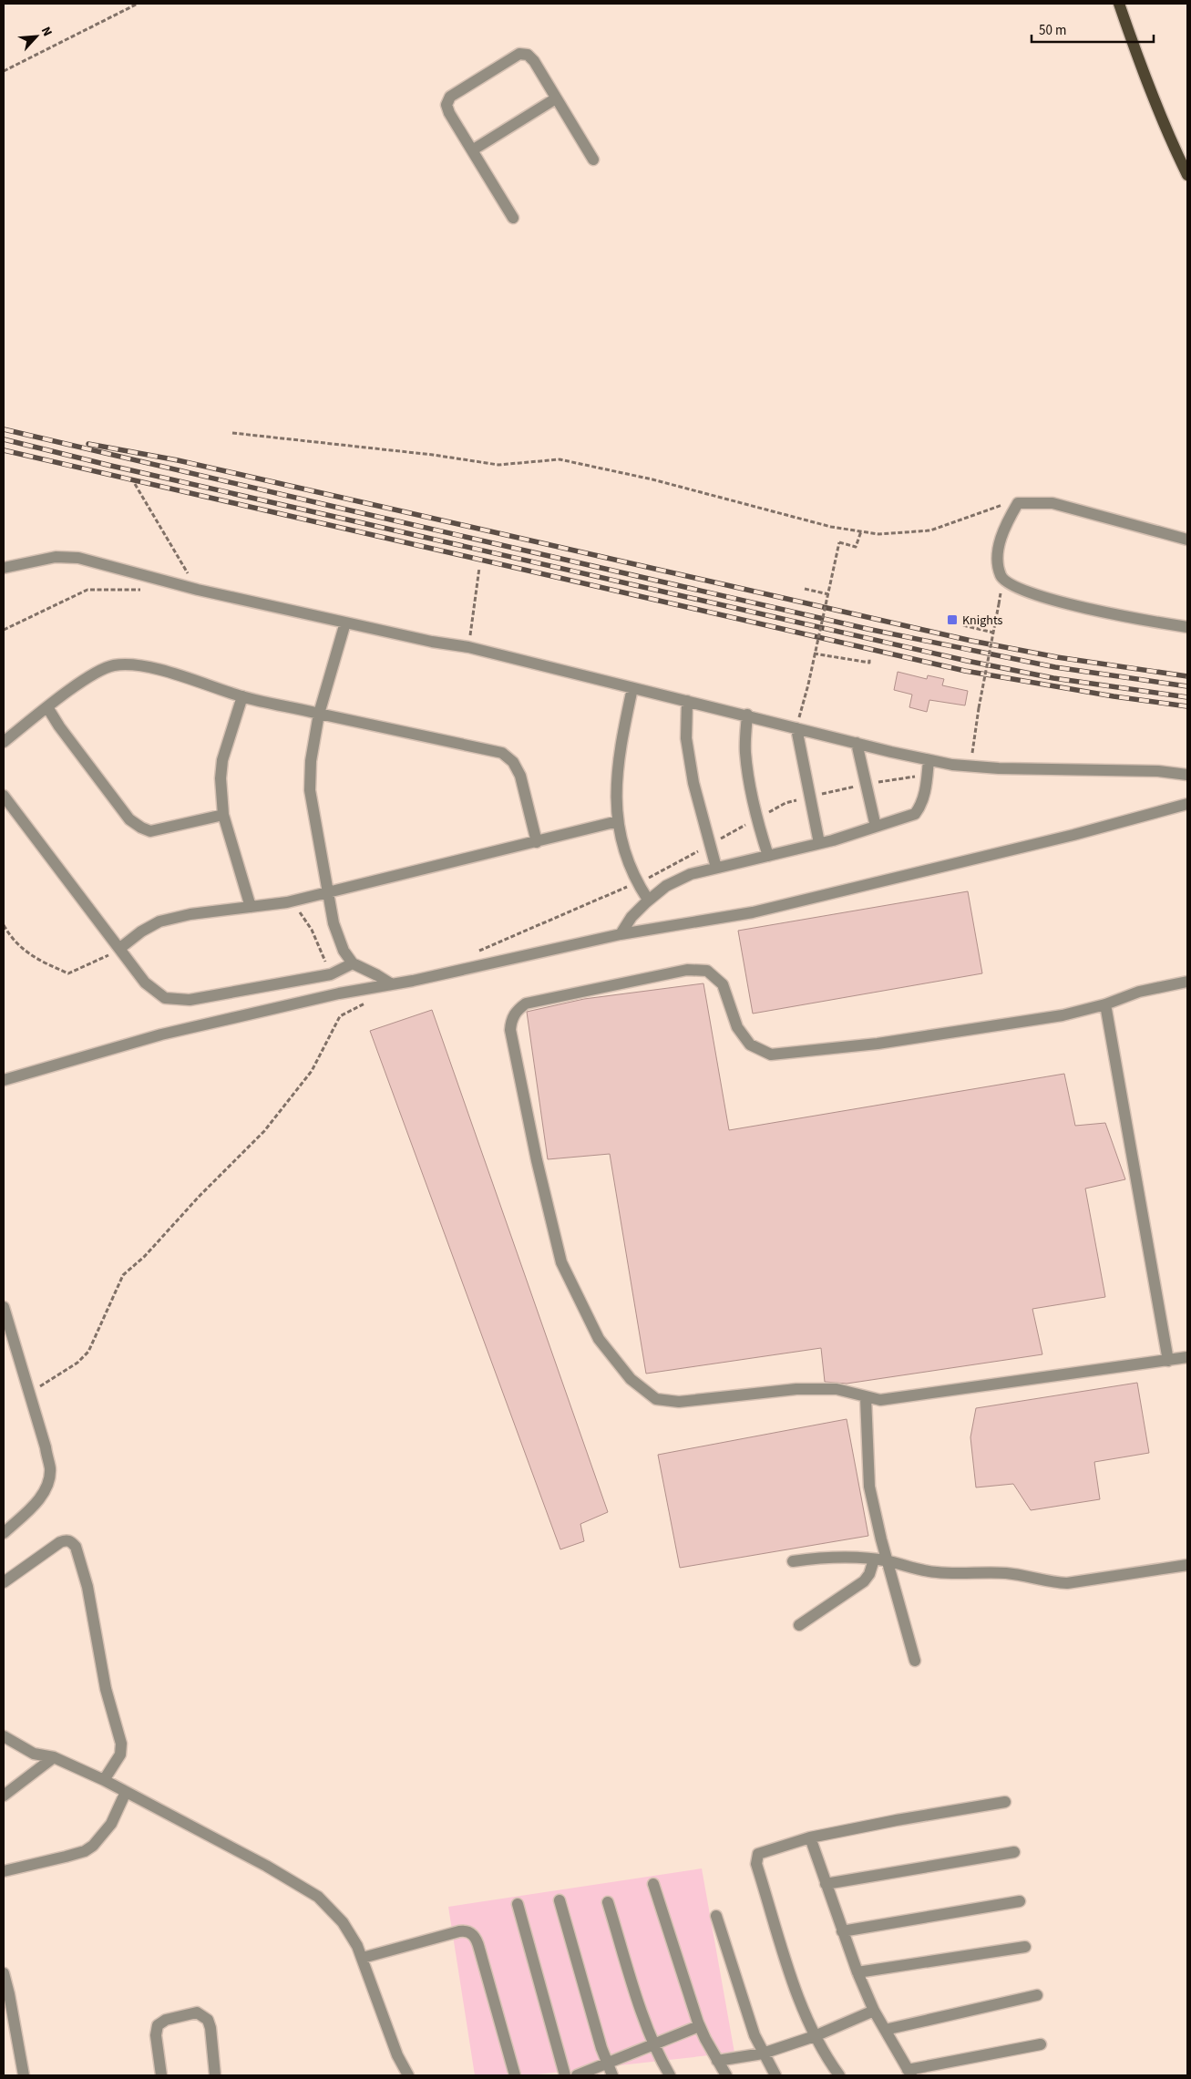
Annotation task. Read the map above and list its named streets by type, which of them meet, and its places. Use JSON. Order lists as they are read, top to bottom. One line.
{"places":{"transit":["Knights"]},"scale_bar":"50 m","north":"top right"}
